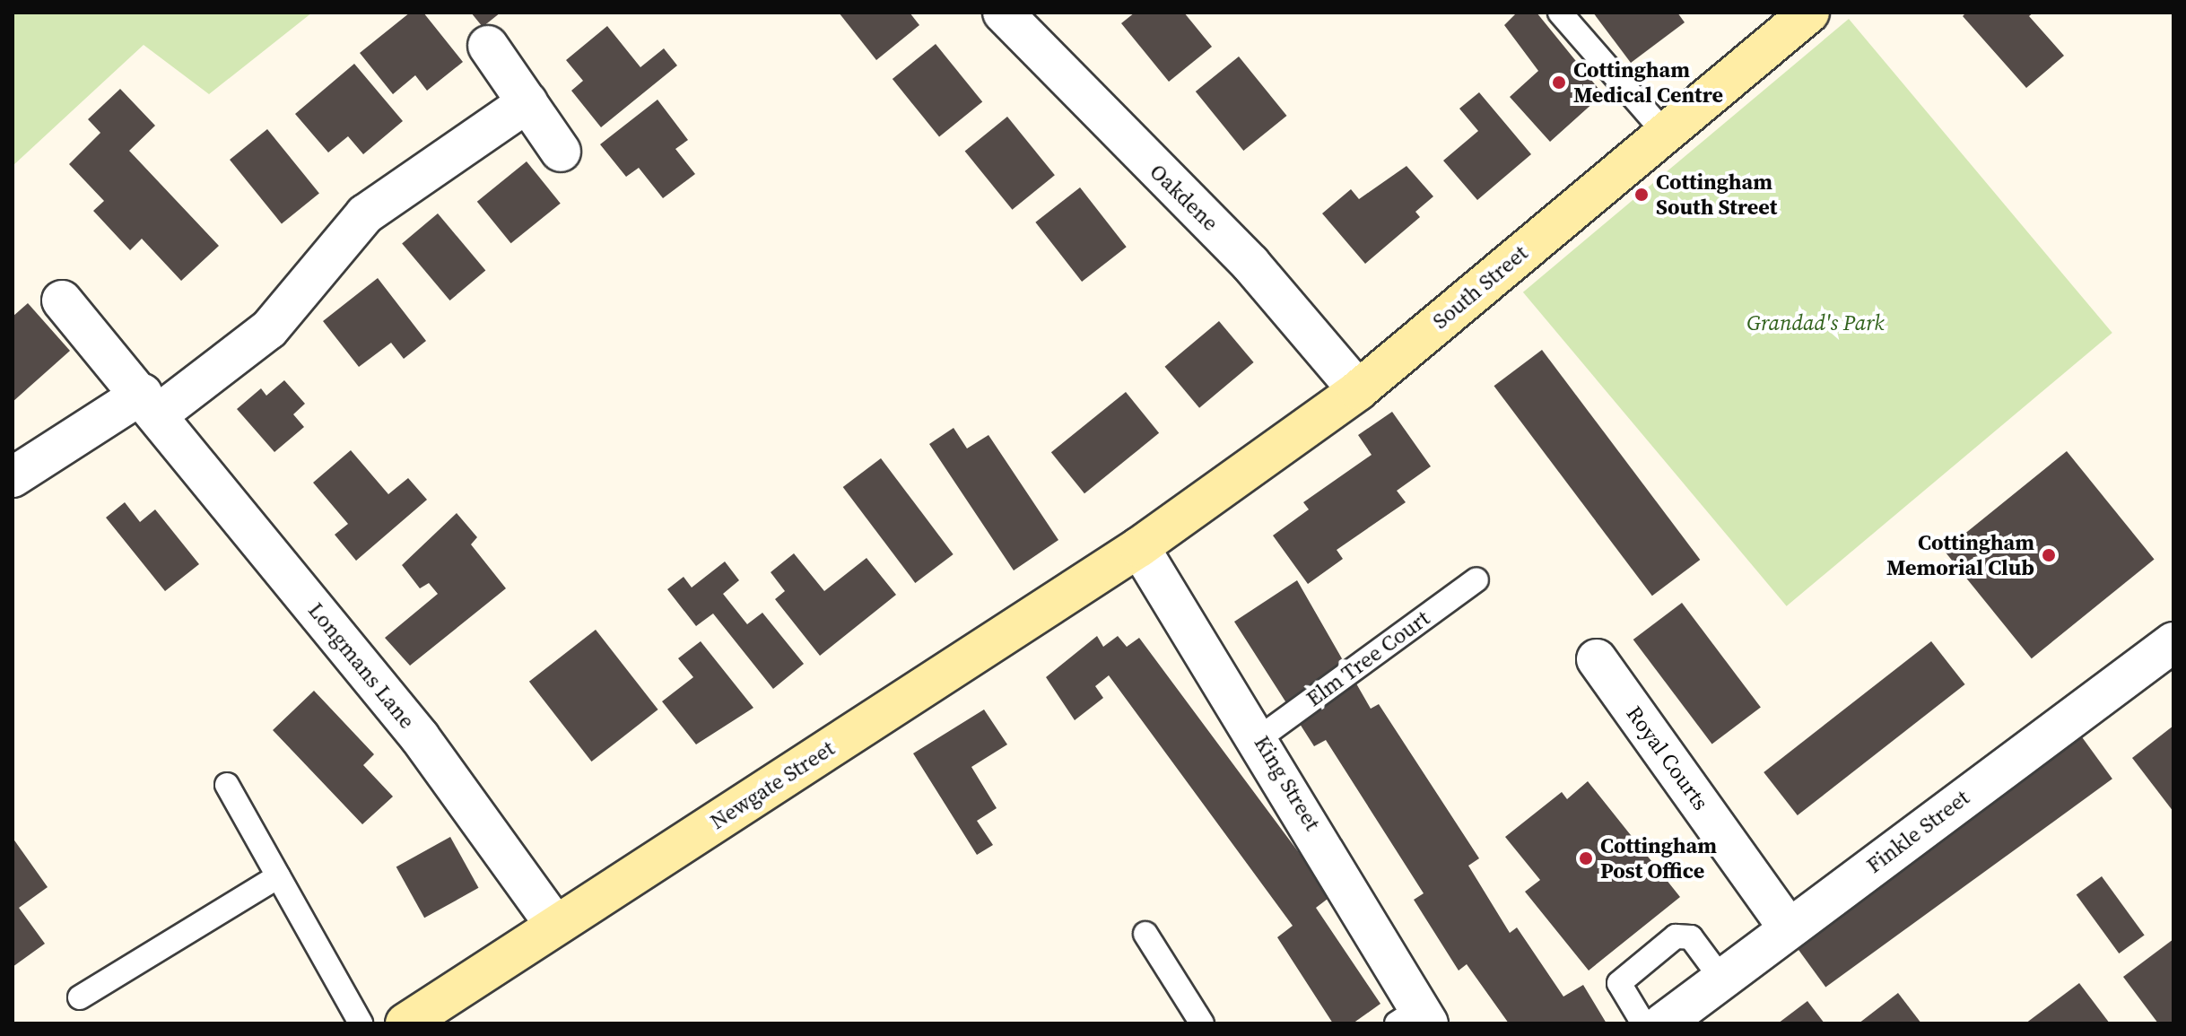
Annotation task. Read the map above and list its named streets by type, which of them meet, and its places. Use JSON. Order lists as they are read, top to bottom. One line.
{"streets":{"main road":["South Street","Newgate Street"],"street":["Oakdene","Longmans Lane","Royal Courts","King Street","Finkle Street"],"lane":["Elm Tree Court"]},"crossings":[["Oakdene","South Street"],["South Street","King Street"],["South Street","Newgate Street"],["Elm Tree Court","King Street"],["Longmans Lane","Newgate Street"],["Royal Courts","Finkle Street"],["King Street","Newgate Street"]],"parks":["Grandad's Park"],"places":["Cottingham Medical Centre","Cottingham South Street","Cottingham Memorial Club","Cottingham Post Office"]}
